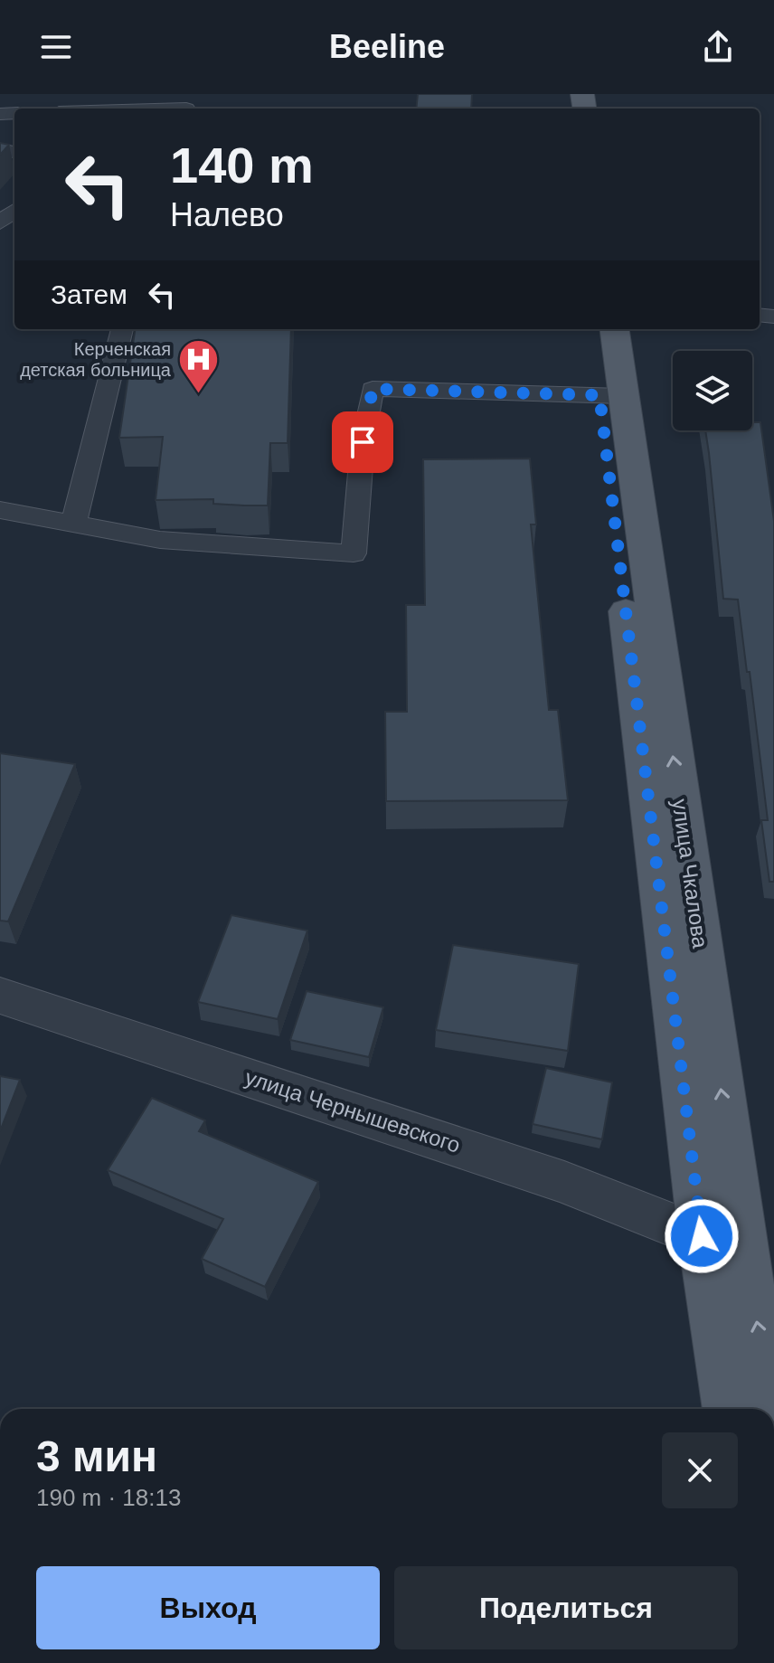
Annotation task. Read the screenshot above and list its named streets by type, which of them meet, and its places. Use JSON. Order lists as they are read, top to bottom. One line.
{"streets":{"main road":["улица Чкалова"],"street":["улица Чернышевского"]},"crossings":[["улица Чкалова","улица Чернышевского"]],"places":{"hospital":["Керченская детская больница"]},"page":{"header":"Beeline","turn":["140 m","Налево"],"then":"Затем","heading":["3 мин","190 m · 18:13"],"buttons":["Выход","Поделиться"]}}
